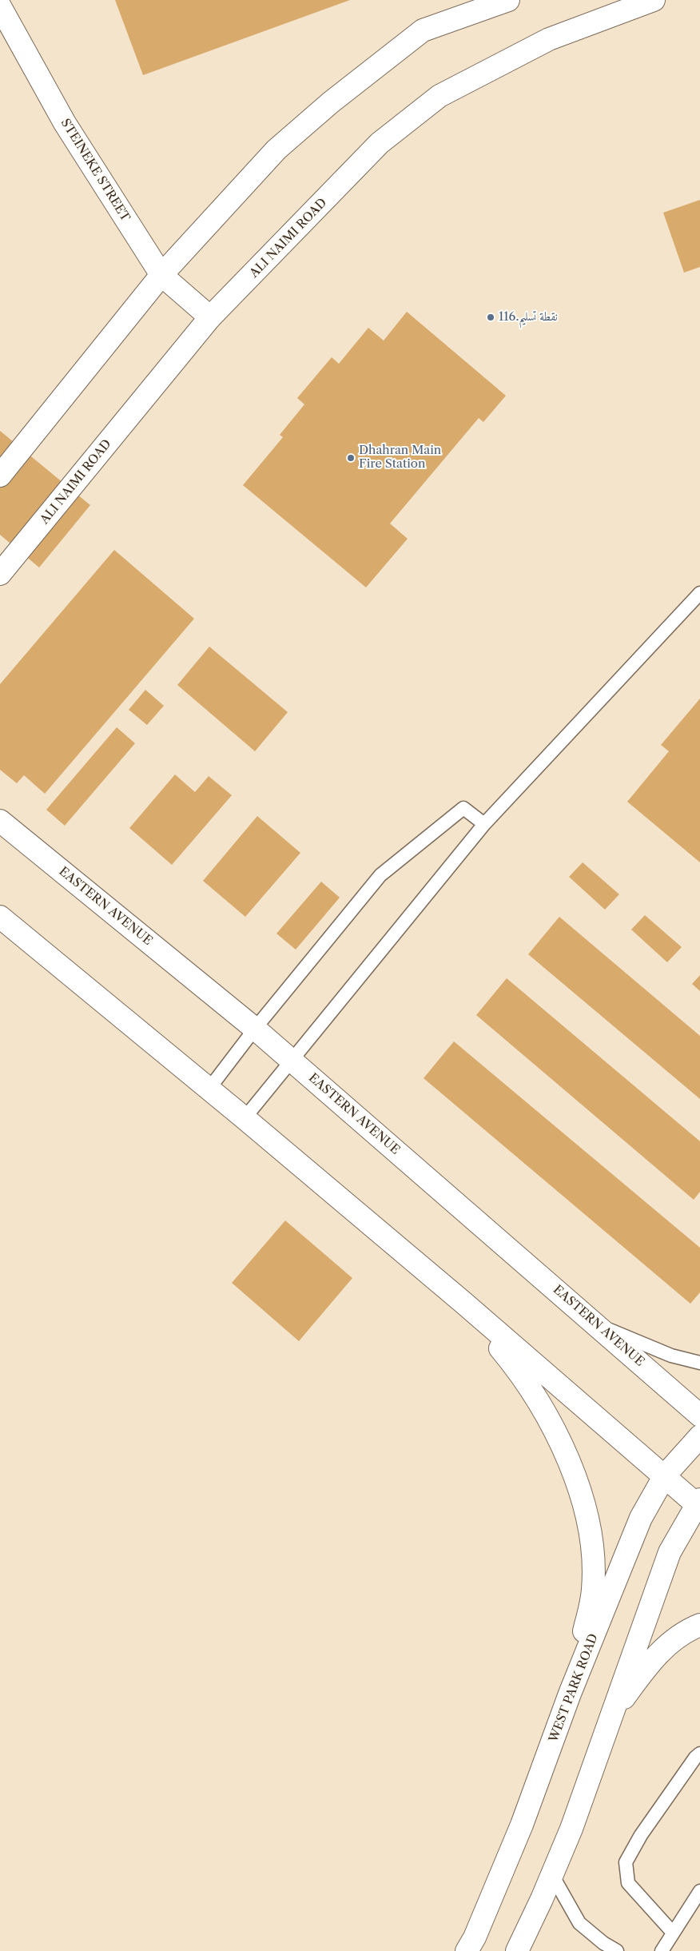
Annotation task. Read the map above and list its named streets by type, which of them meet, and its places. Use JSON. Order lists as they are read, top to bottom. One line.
{"streets":{"main road":["STEINEKE STREET","ALI NAIMI ROAD","EASTERN AVENUE","WEST PARK ROAD"]},"crossings":[["STEINEKE STREET","ALI NAIMI ROAD"]],"places":["نقطة تسليم.116","Dhahran Main Fire Station"]}
